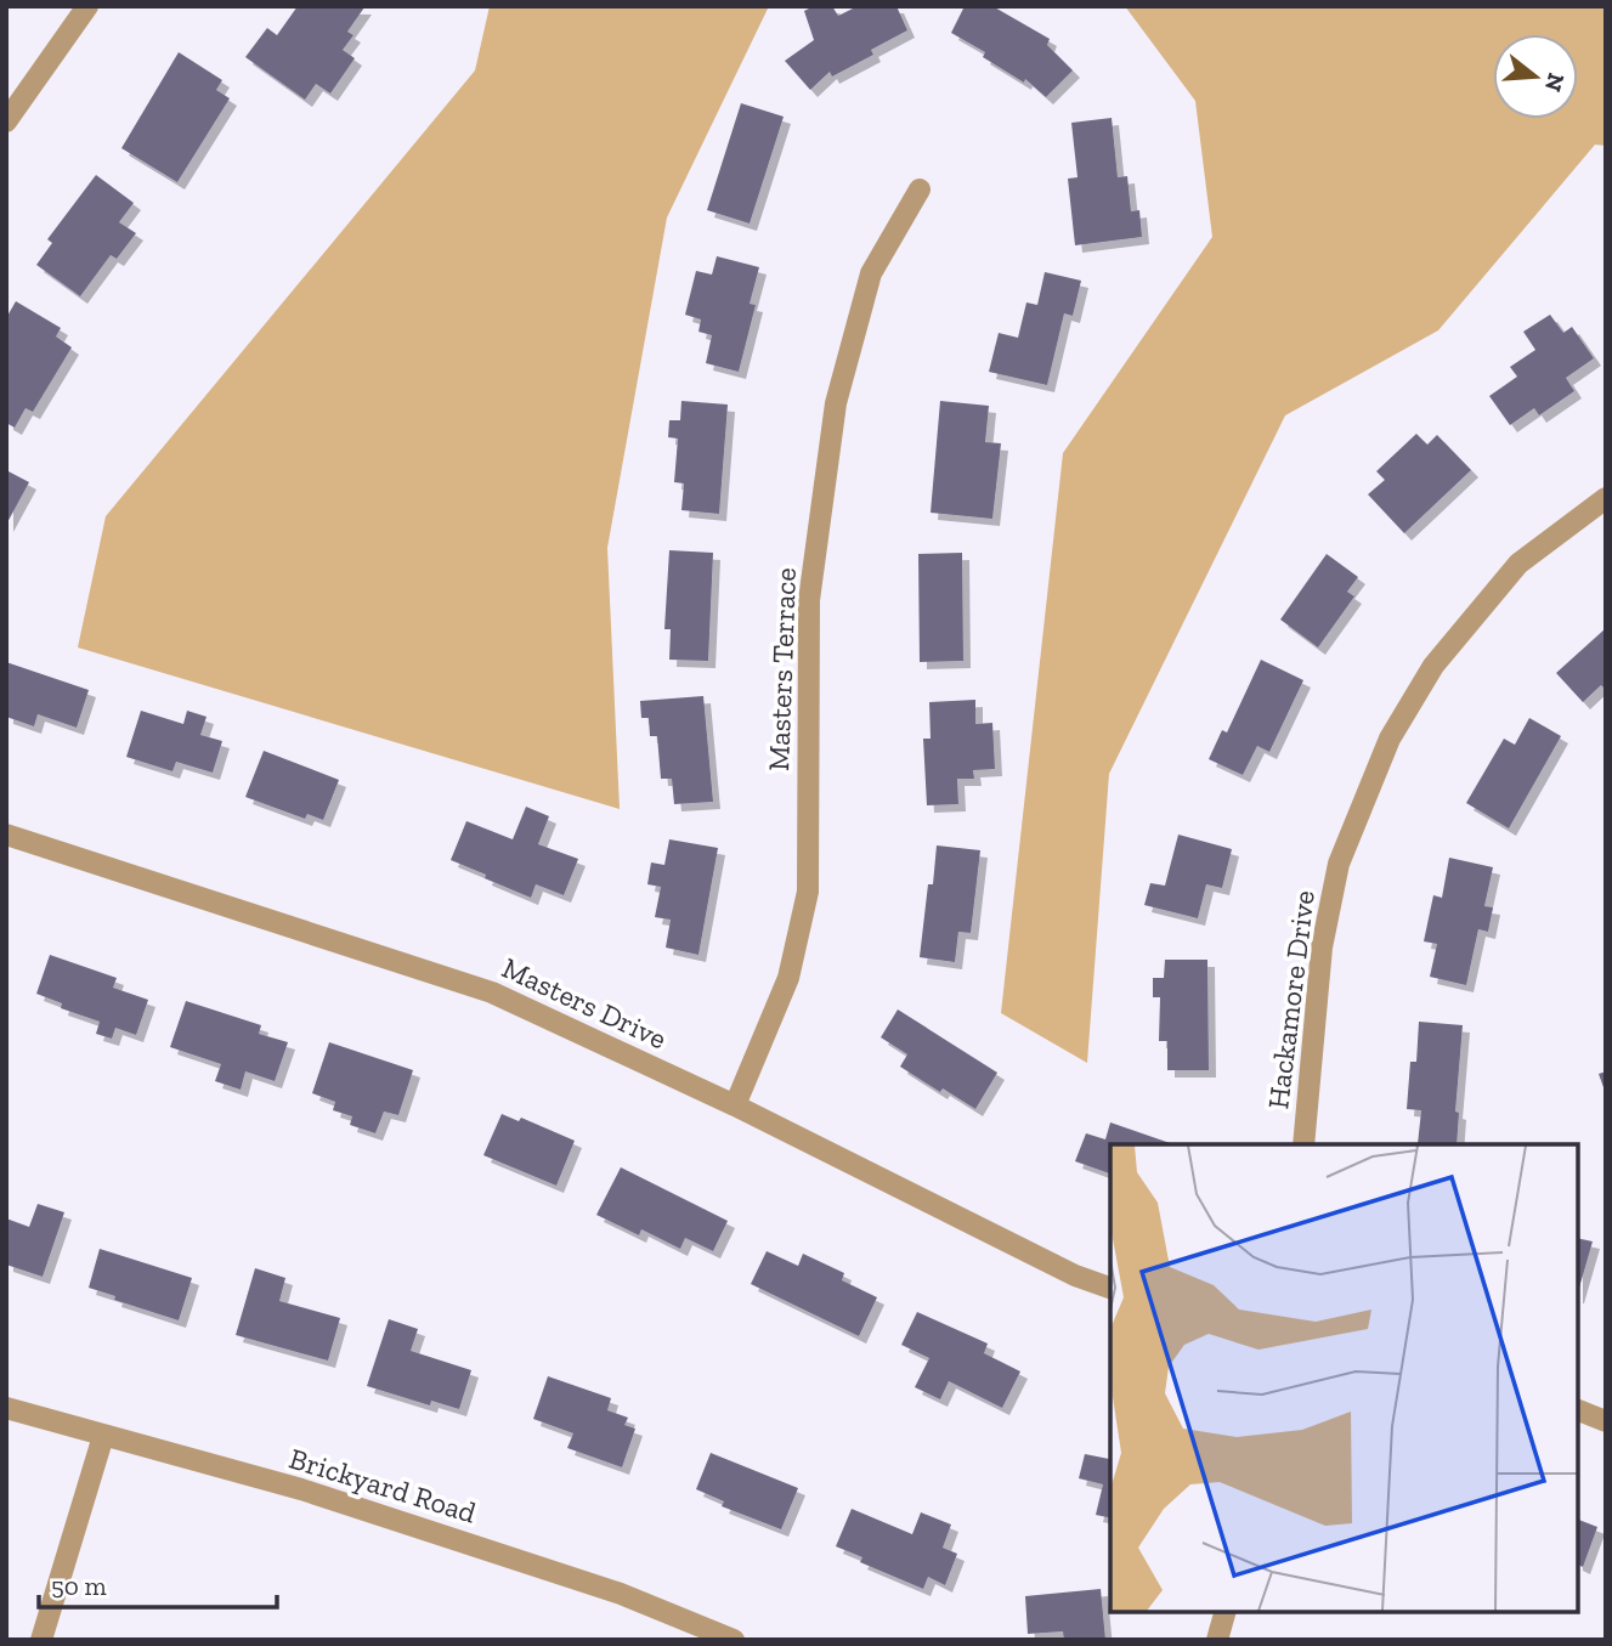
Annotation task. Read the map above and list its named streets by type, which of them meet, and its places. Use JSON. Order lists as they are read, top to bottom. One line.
{"streets":{"street":["Masters Terrace","Hackamore Drive","Masters Drive","Brickyard Road"]},"crossings":[["Masters Terrace","Masters Drive"]],"scale_bar":"50 m","north":"right"}
